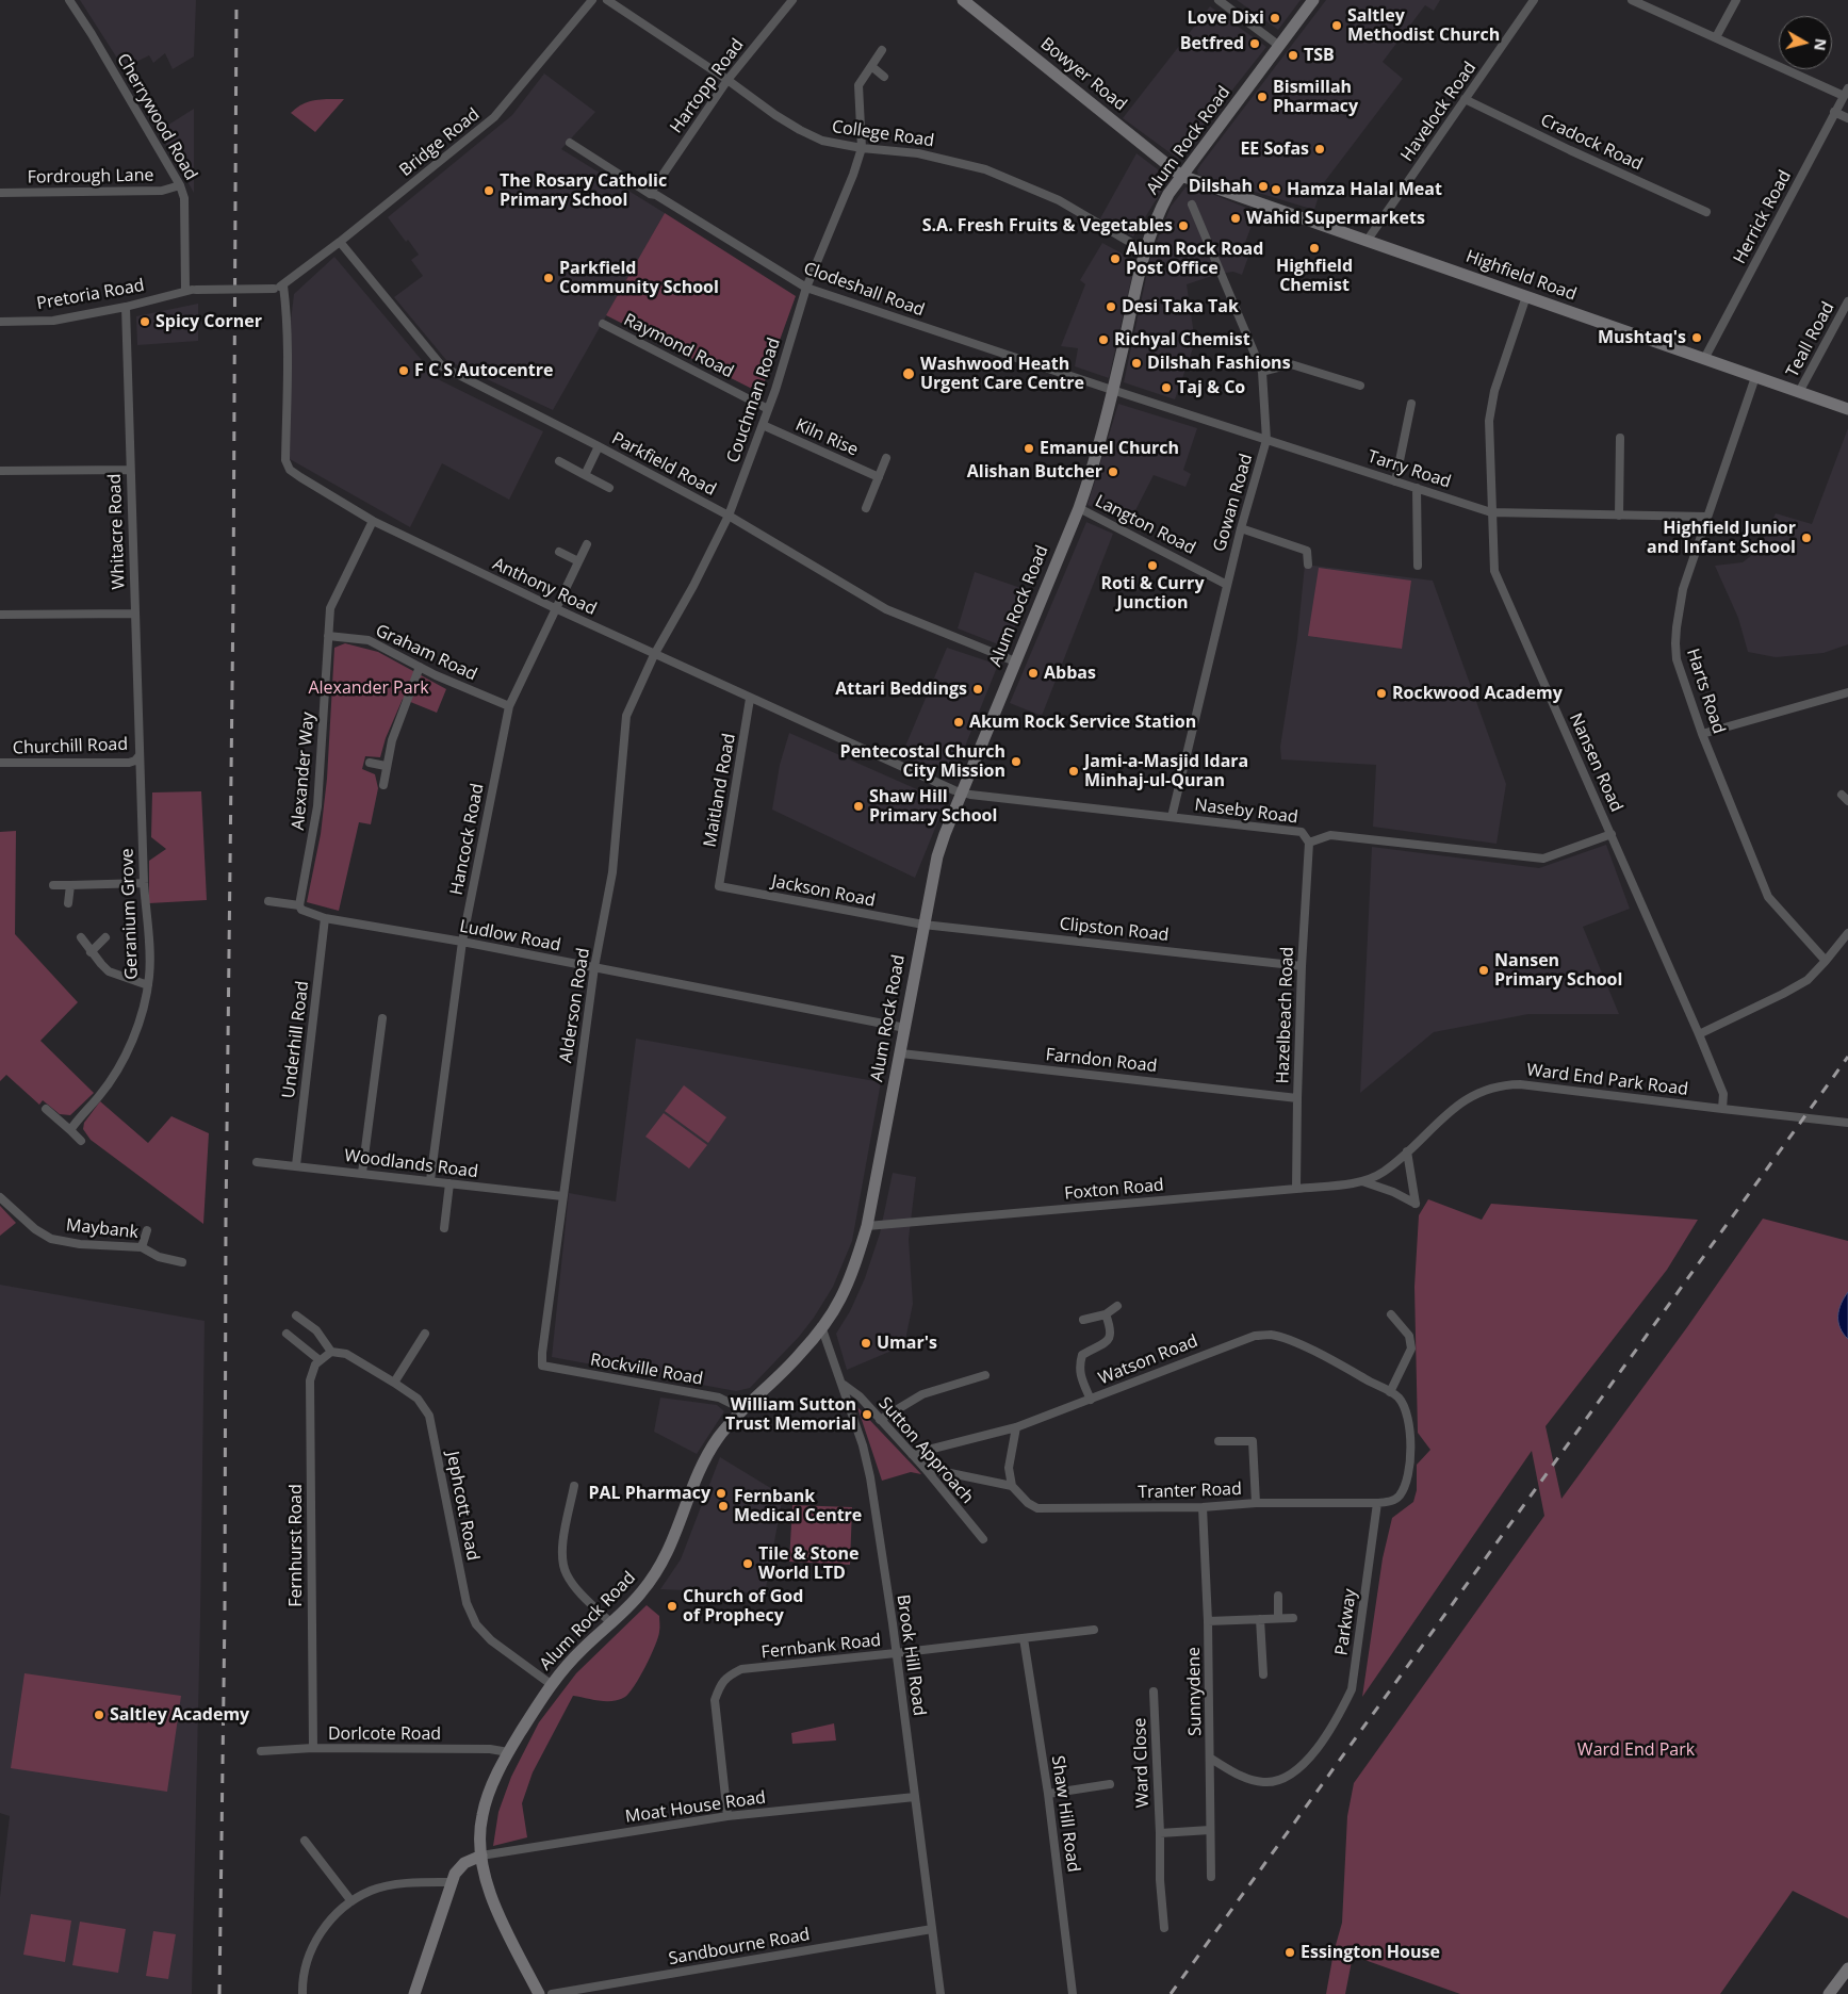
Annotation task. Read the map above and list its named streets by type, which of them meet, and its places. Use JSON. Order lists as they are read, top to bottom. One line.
{"streets":{"street":["Bowyer Road","Hartopp Road","Havelock Road","Cherrywood Road","College Road","Alum Rock Road","Bridge Road","Cradock Road","Fordrough Lane","Herrick Road","Highfield Road","Clodeshall Road","Pretoria Road","Teall Road","Raymond Road","Couchman Road","Kiln Rise","Parkfield Road","Tarry Road","Gowan Road","Langton Road","Whitacre Road","Anthony Road","Graham Road","Harts Road","Churchill Road","Nansen Road","Alexander Way","Maitland Road","Naseby Road","Hancock Road","Jackson Road","Geranium Grove","Clipston Road","Ludlow Road","Alderson Road","Hazelbeach Road","Underhill Road","Farndon Road","Ward End Park Road","Woodlands Road","Foxton Road","Maybank","Watson Road","Rockville Road","Sutton Approach","Tranter Road","Jephcott Road","Fernhurst Road","Parkway","Fernbank Road","Brook Hill Road","Sunnydene","Dorlcote Road","Ward Close","Moat House Road","Shaw Hill Road","Sandbourne Road"]},"crossings":[["Bowyer Road","Alum Rock Road"],["Bowyer Road","Highfield Road"],["Hartopp Road","College Road"],["Hartopp Road","Clodeshall Road"],["Havelock Road","Cradock Road"],["Havelock Road","Highfield Road"],["Cherrywood Road","Fordrough Lane"],["Cherrywood Road","Pretoria Road"],["College Road","Alum Rock Road"],["College Road","Couchman Road"],["Alum Rock Road","Highfield Road"],["Alum Rock Road","Clodeshall Road"],["Alum Rock Road","Parkfield Road"],["Alum Rock Road","Tarry Road"],["Alum Rock Road","Langton Road"],["Alum Rock Road","Anthony Road"],["Alum Rock Road","Naseby Road"],["Alum Rock Road","Jackson Road"],["Alum Rock Road","Clipston Road"],["Alum Rock Road","Ludlow Road"],["Alum Rock Road","Farndon Road"],["Alum Rock Road","Foxton Road"],["Alum Rock Road","Rockville Road"],["Alum Rock Road","Jephcott Road"],["Alum Rock Road","Brook Hill Road"],["Alum Rock Road","Dorlcote Road"],["Alum Rock Road","Moat House Road"],["Bridge Road","Pretoria Road"],["Bridge Road","Parkfield Road"],["Bridge Road","Anthony Road"],["Herrick Road","Highfield Road"],["Highfield Road","Teall Road"],["Highfield Road","Harts Road"],["Highfield Road","Nansen Road"],["Clodeshall Road","Couchman Road"],["Clodeshall Road","Tarry Road"],["Pretoria Road","Whitacre Road"],["Raymond Road","Couchman Road"],["Couchman Road","Kiln Rise"],["Couchman Road","Parkfield Road"],["Couchman Road","Anthony Road"],["Couchman Road","Alderson Road"],["Tarry Road","Gowan Road"],["Tarry Road","Harts Road"],["Tarry Road","Nansen Road"],["Gowan Road","Langton Road"],["Gowan Road","Naseby Road"],["Whitacre Road","Churchill Road"],["Whitacre Road","Geranium Grove"],["Anthony Road","Alexander Way"],["Anthony Road","Maitland Road"],["Anthony Road","Naseby Road"],["Anthony Road","Hancock Road"],["Anthony Road","Alderson Road"],["Graham Road","Alexander Way"],["Graham Road","Hancock Road"],["Churchill Road","Geranium Grove"],["Nansen Road","Naseby Road"],["Nansen Road","Ward End Park Road"],["Alexander Way","Ludlow Road"],["Maitland Road","Jackson Road"],["Naseby Road","Hazelbeach Road"],["Hancock Road","Ludlow Road"],["Hancock Road","Woodlands Road"],["Jackson Road","Clipston Road"],["Clipston Road","Hazelbeach Road"],["Ludlow Road","Alderson Road"],["Ludlow Road","Underhill Road"],["Alderson Road","Woodlands Road"],["Alderson Road","Rockville Road"],["Hazelbeach Road","Farndon Road"],["Hazelbeach Road","Foxton Road"],["Underhill Road","Woodlands Road"],["Ward End Park Road","Foxton Road"],["Watson Road","Sutton Approach"],["Sutton Approach","Brook Hill Road"],["Tranter Road","Parkway"],["Tranter Road","Sunnydene"],["Fernhurst Road","Dorlcote Road"],["Parkway","Sunnydene"],["Fernbank Road","Brook Hill Road"],["Fernbank Road","Moat House Road"],["Fernbank Road","Shaw Hill Road"],["Brook Hill Road","Moat House Road"],["Brook Hill Road","Sandbourne Road"]],"parks":["Alexander Park","Ward End Park"],"places":["Love Dixi","Saltley Methodist Church","Betfred","TSB","Bismillah Pharmacy","EE Sofas","Dilshah","Hamza Halal Meat","The Rosary Catholic Primary School","Wahid Supermarkets","S.A. Fresh Fruits & Vegetables","Highfield Chemist","Alum Rock Road Post Office","Parkfield Community School","Desi Taka Tak","Spicy Corner","Mushtaq's","Richyal Chemist","Dilshah Fashions","F C S Autocentre","Washwood Heath Urgent Care Centre","Taj & Co","Emanuel Church","Alishan Butcher","Highfield Junior and Infant School","Roti & Curry Junction","Abbas","Attari Beddings","Rockwood Academy","Akum Rock Service Station","Pentecostal Church City Mission","Jami-a-Masjid Idara Minhaj-ul-Quran","Shaw Hill Primary School","Nansen Primary School","Umar's","William Sutton Trust Memorial","PAL Pharmacy","Fernbank Medical Centre","Tile & Stone World LTD","Church of God of Prophecy","Saltley Academy","Essington House"],"north":"right"}
